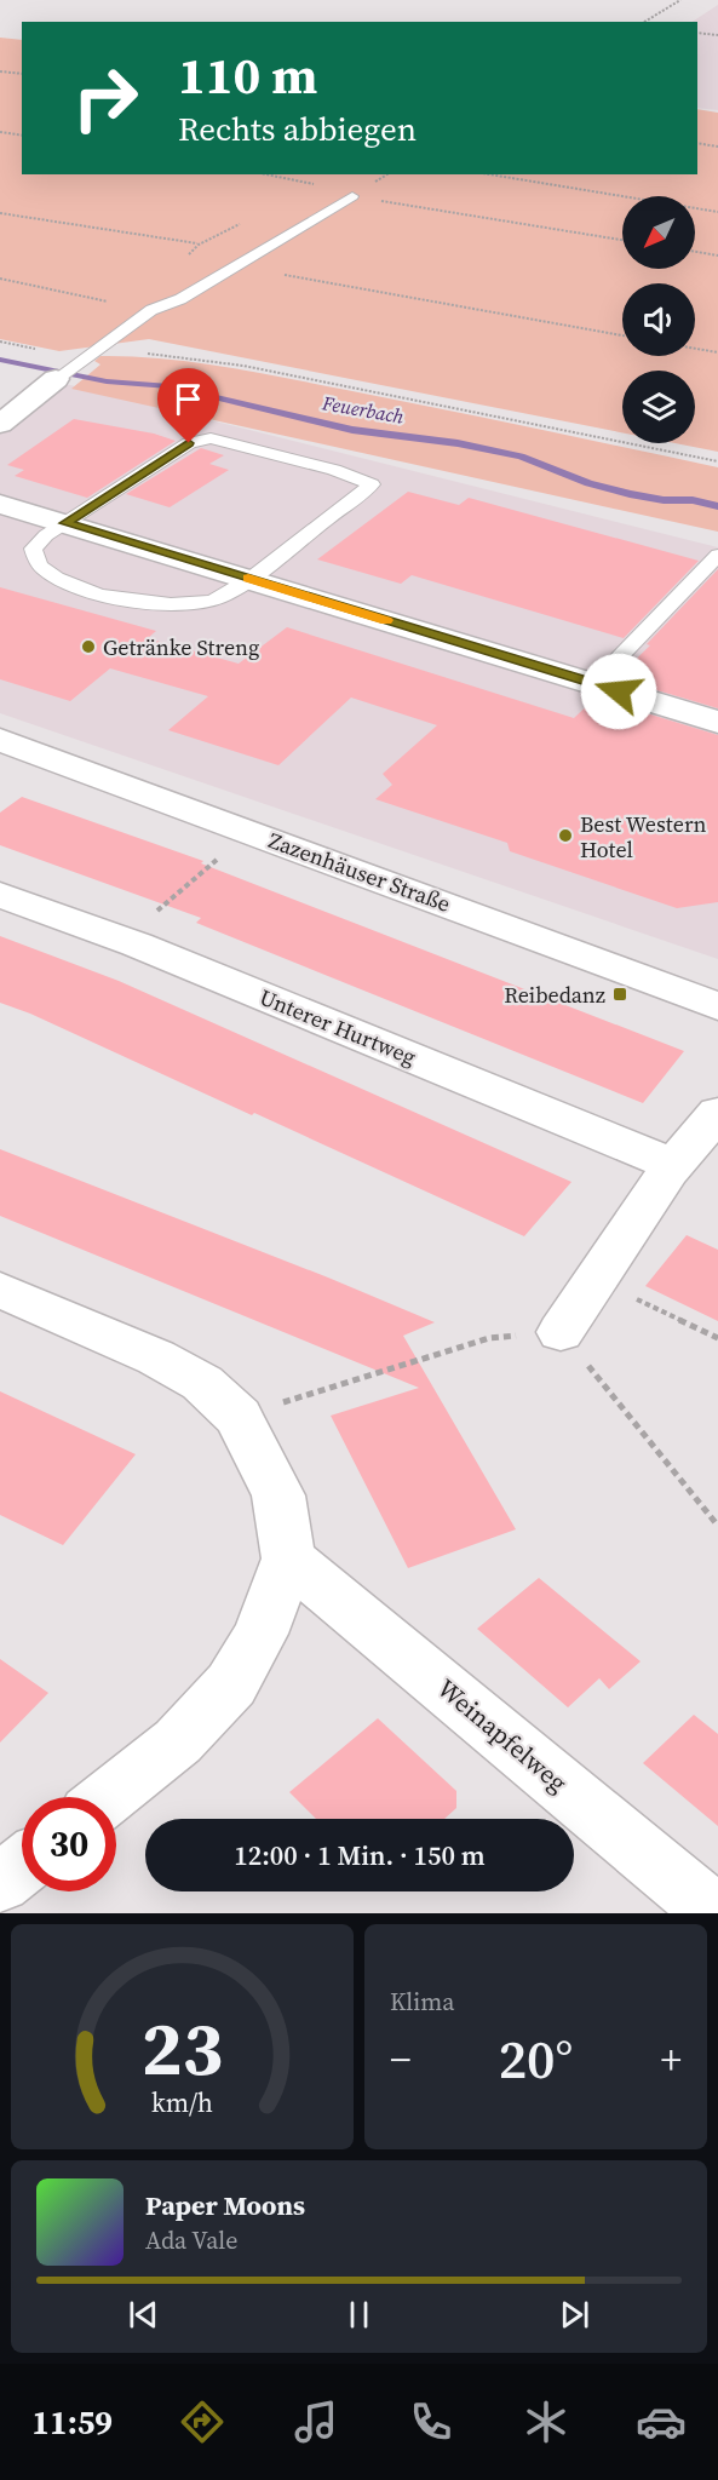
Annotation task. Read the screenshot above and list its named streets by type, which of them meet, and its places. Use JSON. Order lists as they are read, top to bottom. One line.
{"streets":{"street":["Zazenhäuser Straße","Unterer Hurtweg","Weinapfelweg"]},"water":["Feuerbach"],"places":{"other":["Getränke Streng","Best Western Hotel"],"transit":["Reibedanz"]},"north":"bottom left","page":{"turn":["110 m","Rechts abbiegen"],"limit":"30","trip":"12:00 · 1 Min. · 150 m","tile":"Klima","heat":["−","20°","+"],"song":["Paper Moons","Ada Vale"],"tabs":"11:59","gauge":["23","km/h"]}}
